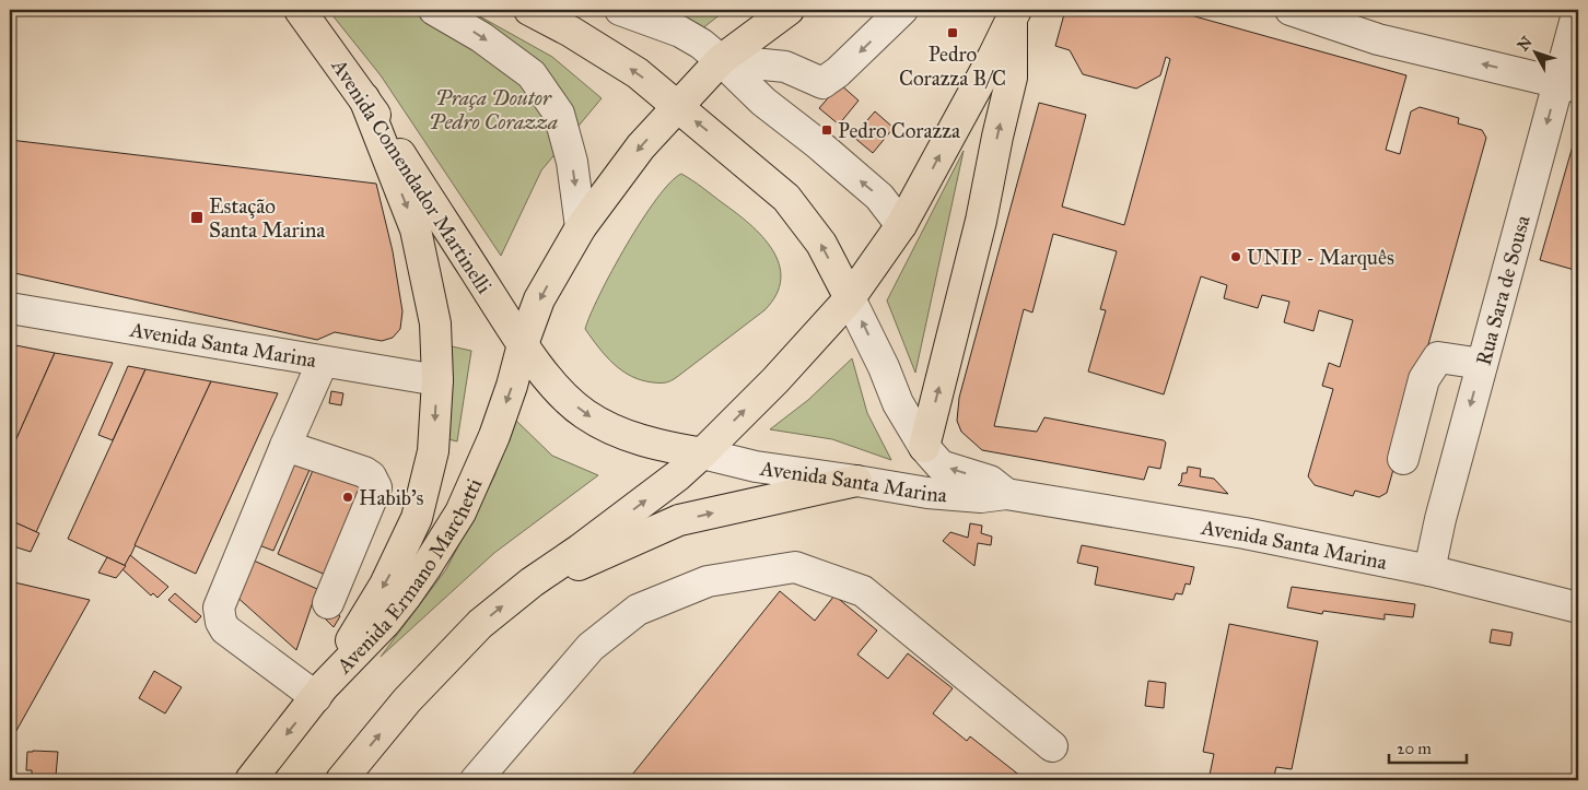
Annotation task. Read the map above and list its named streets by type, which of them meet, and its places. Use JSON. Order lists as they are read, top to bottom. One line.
{"streets":{"main road":["Avenida Comendador Martinelli","Avenida Ermano Marchetti"],"street":["Rua Sara de Sousa","Avenida Santa Marina"]},"crossings":[["Avenida Comendador Martinelli","Avenida Ermano Marchetti"],["Rua Sara de Sousa","Avenida Santa Marina"]],"one_way":["Rua Sara de Sousa"],"parks":["Praça Doutor Pedro Corazza"],"places":{"transit":["Pedro Corazza B/C","Pedro Corazza","Estação Santa Marina"],"other":["UNIP - Marquês","Habib's"]},"scale_bar":"20 m","north":"top left"}
